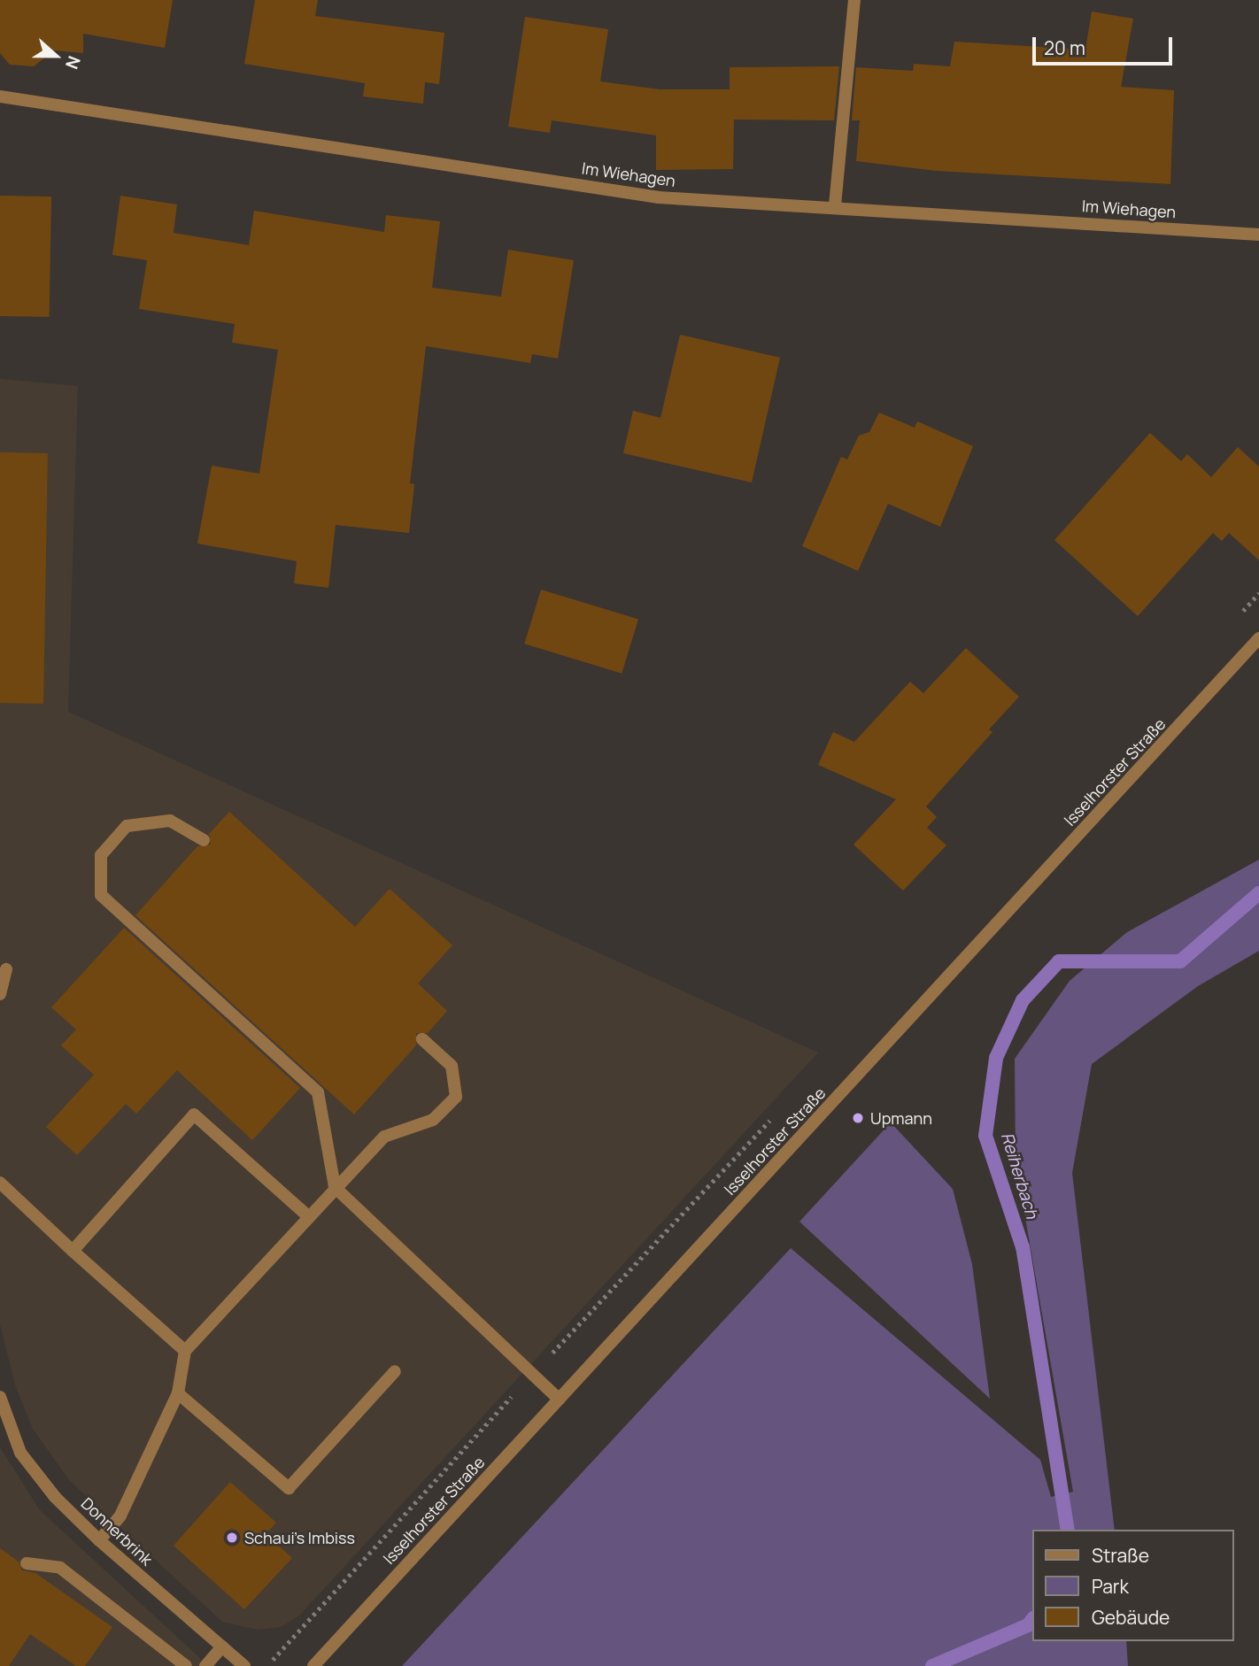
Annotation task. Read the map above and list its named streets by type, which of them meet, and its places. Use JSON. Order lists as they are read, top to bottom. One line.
{"streets":{"street":["Im Wiehagen","Isselhorster Straße","Donnerbrink"]},"water":["Reiherbach"],"places":["Upmann","Schaui's Imbiss"],"legend":["Straße","Park","Gebäude"],"scale_bar":"20 m","north":"right"}
